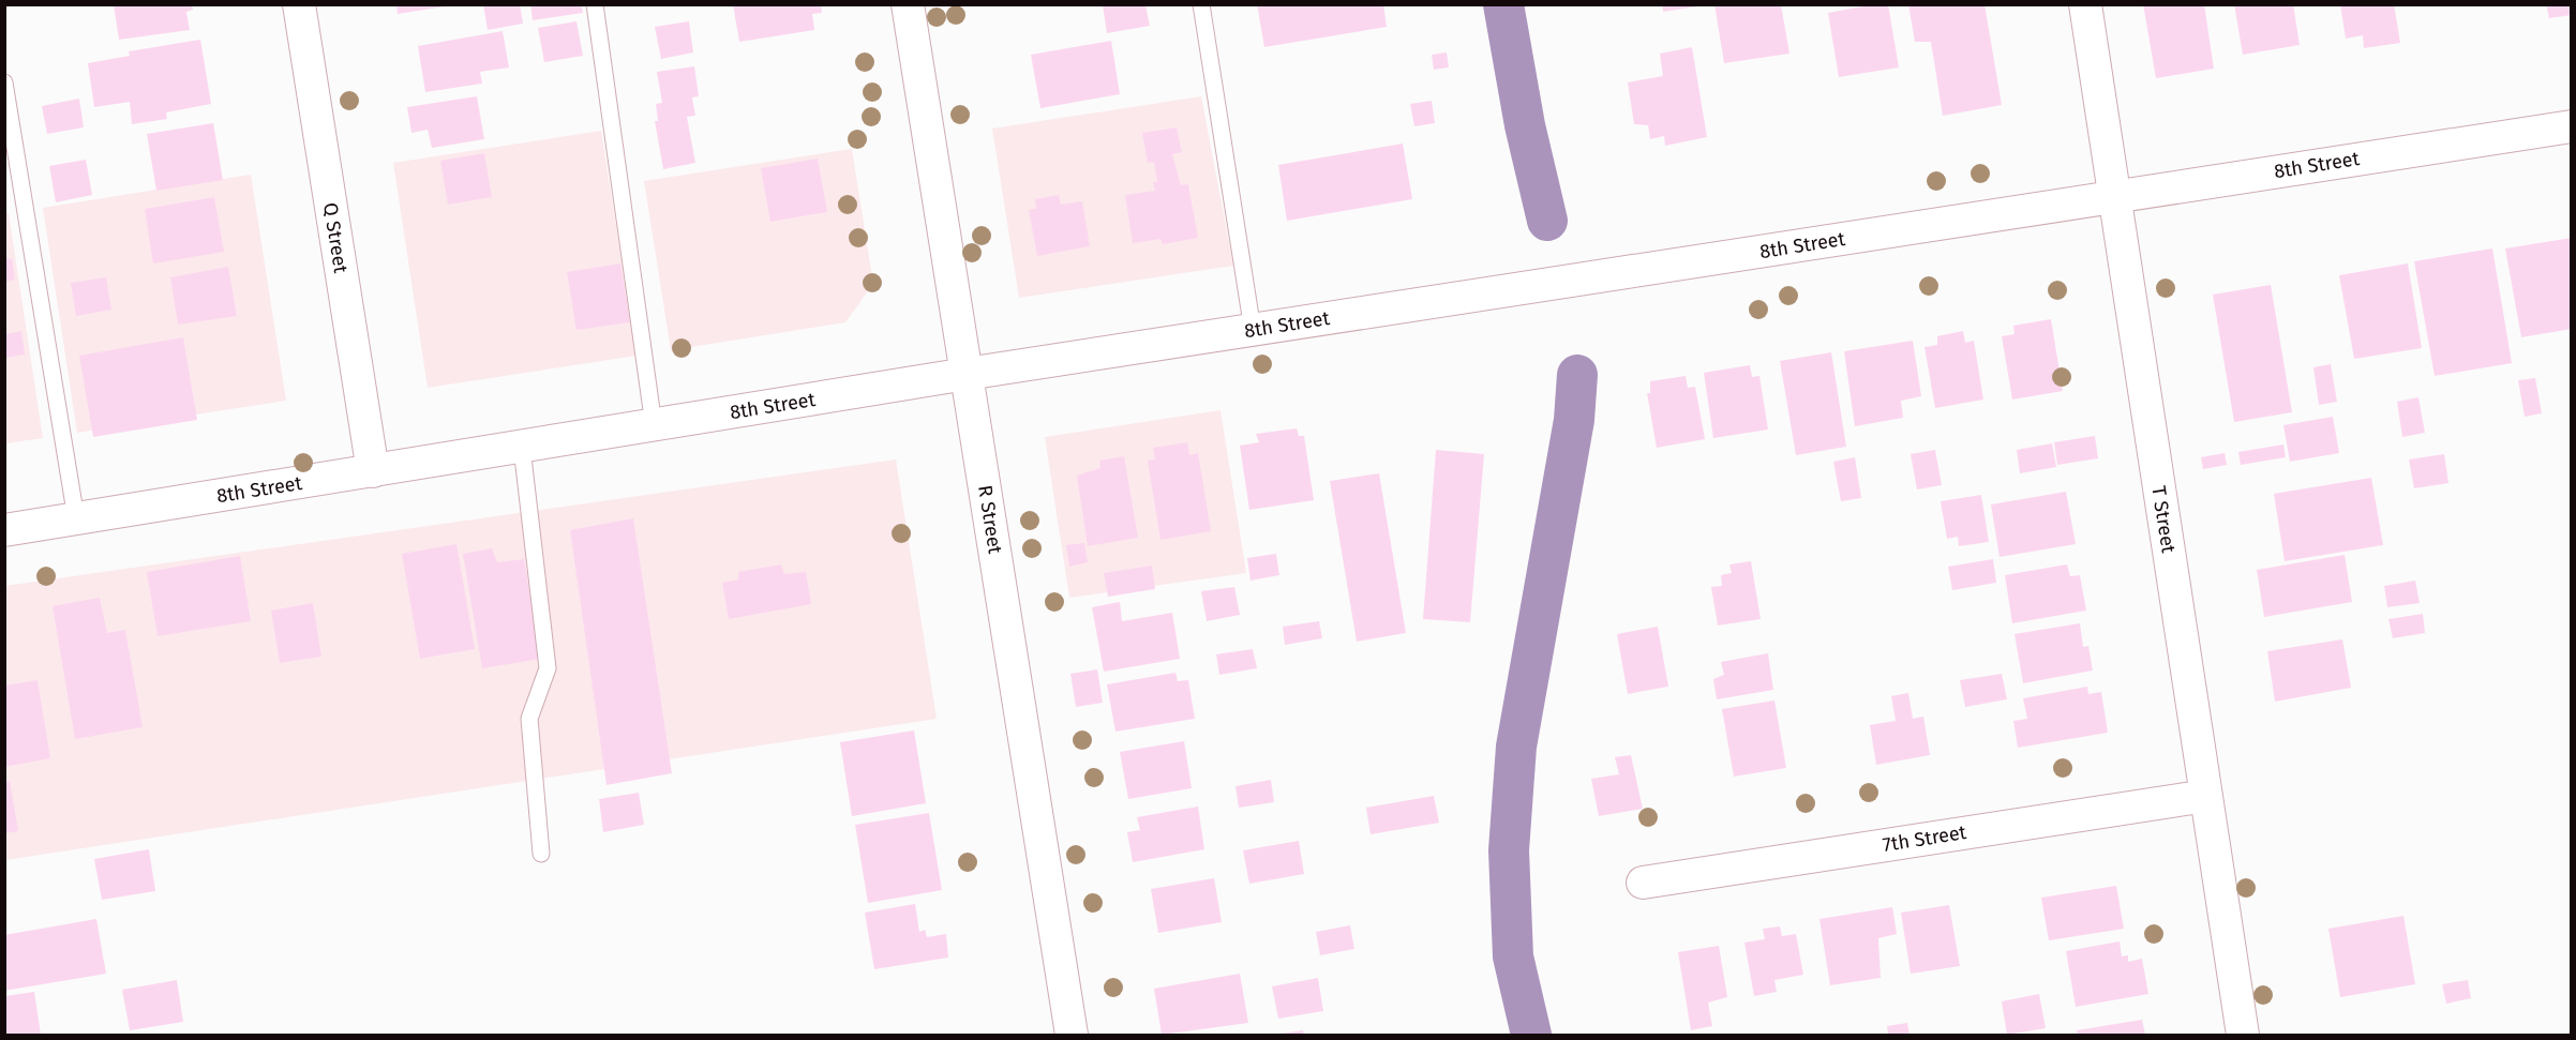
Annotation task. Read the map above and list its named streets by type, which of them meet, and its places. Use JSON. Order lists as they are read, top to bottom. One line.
{"streets":{"street":["8th Street","Q Street","R Street","T Street","7th Street"]},"crossings":[["8th Street","Q Street"],["8th Street","R Street"],["8th Street","T Street"],["T Street","7th Street"]]}
